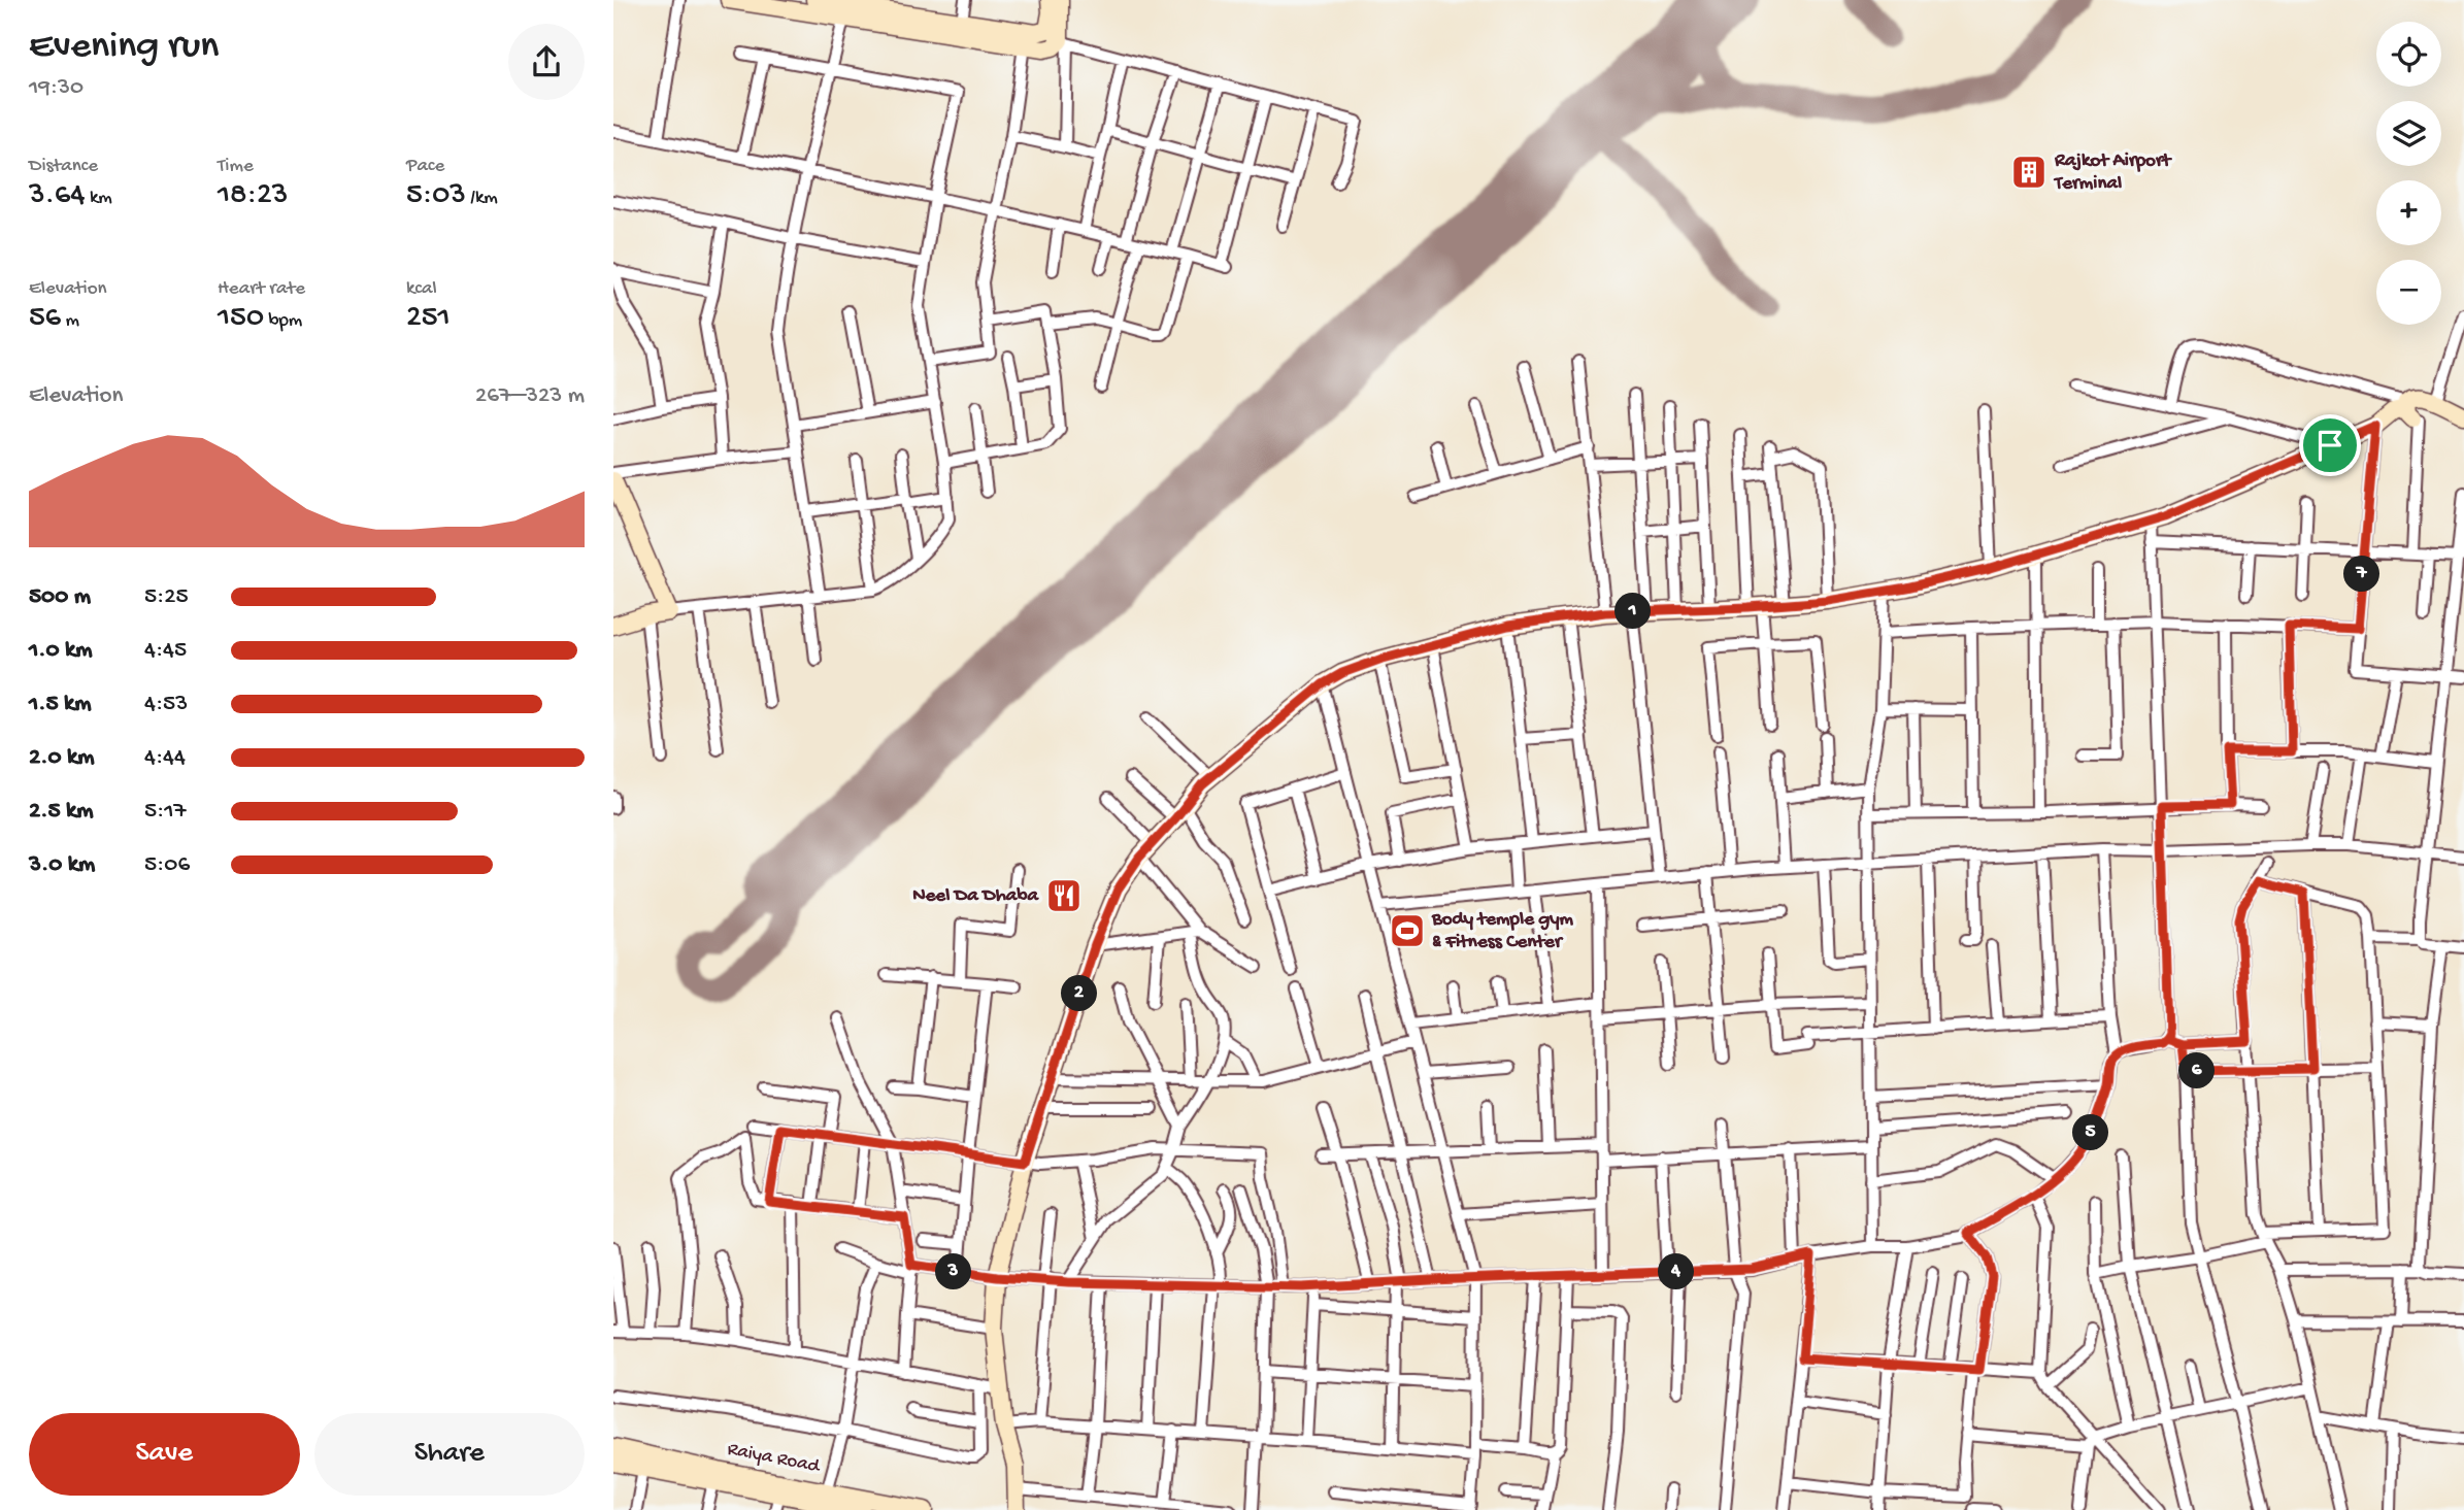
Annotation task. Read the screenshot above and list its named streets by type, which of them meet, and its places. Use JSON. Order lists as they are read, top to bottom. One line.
{"streets":{"street":["Raiya Road"]},"places":{"building":["Rajkot Airport Terminal"],"restaurant":["Neel Da Dhaba"],"sports":["Body temple gym & Fitness Center"]},"page":{"heading":["Evening run","19:30"],"map_buttons":["+","−"],"stats":[["Distance","3.64 km"],["Time","18:23"],["Pace","5:03 /km"],["Elevation","56 m"],["Heart rate","150 bpm"],["kcal","251"]],"chart":["Elevation","267–323 m"],"pins":["7","1","2","6","5","3","4"],"list":[{"name":"500 m","note":"5:25"},{"name":"1.0 km","note":"4:45"},{"name":"1.5 km","note":"4:53"},{"name":"2.0 km","note":"4:44"},{"name":"2.5 km","note":"5:17"},{"name":"3.0 km","note":"5:06"}],"buttons":["Save","Share"]}}
